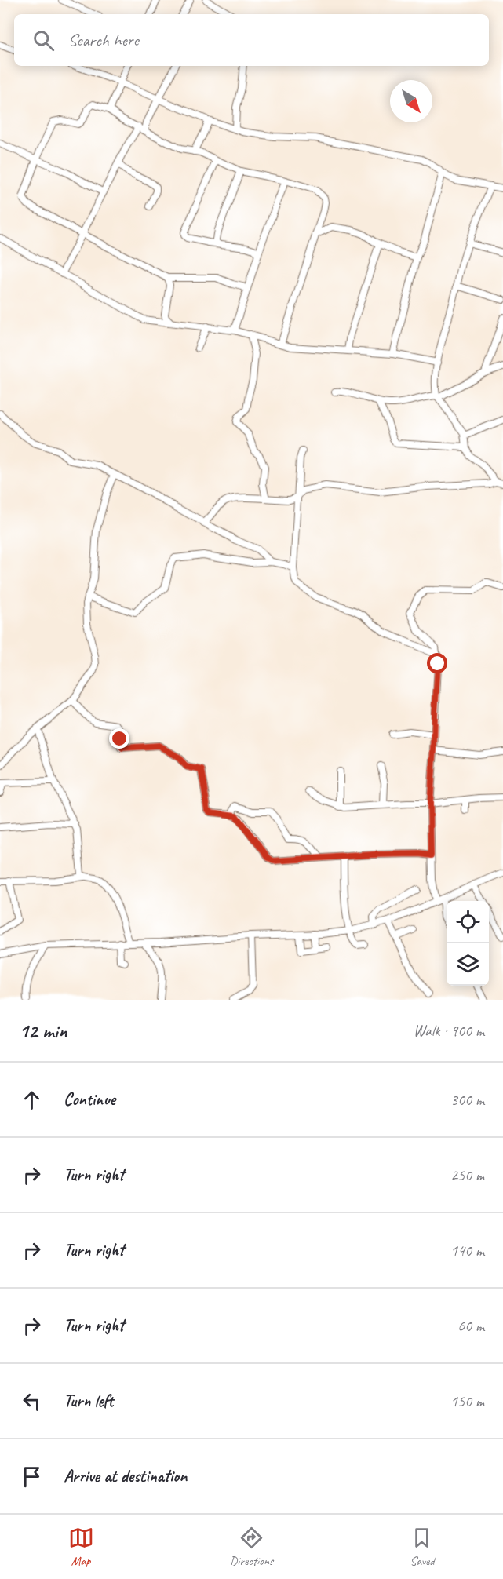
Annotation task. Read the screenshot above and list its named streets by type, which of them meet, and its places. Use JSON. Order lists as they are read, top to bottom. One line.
{"north":"bottom right","page":{"search":"Search here","heading":["12 min","Walk · 900 m"],"list":[["Continue","300 m"],["Turn right","250 m"],["Turn right","140 m"],["Turn right","60 m"],["Turn left","150 m"],"Arrive at destination"],"nav":["Map","Directions","Saved"]}}
